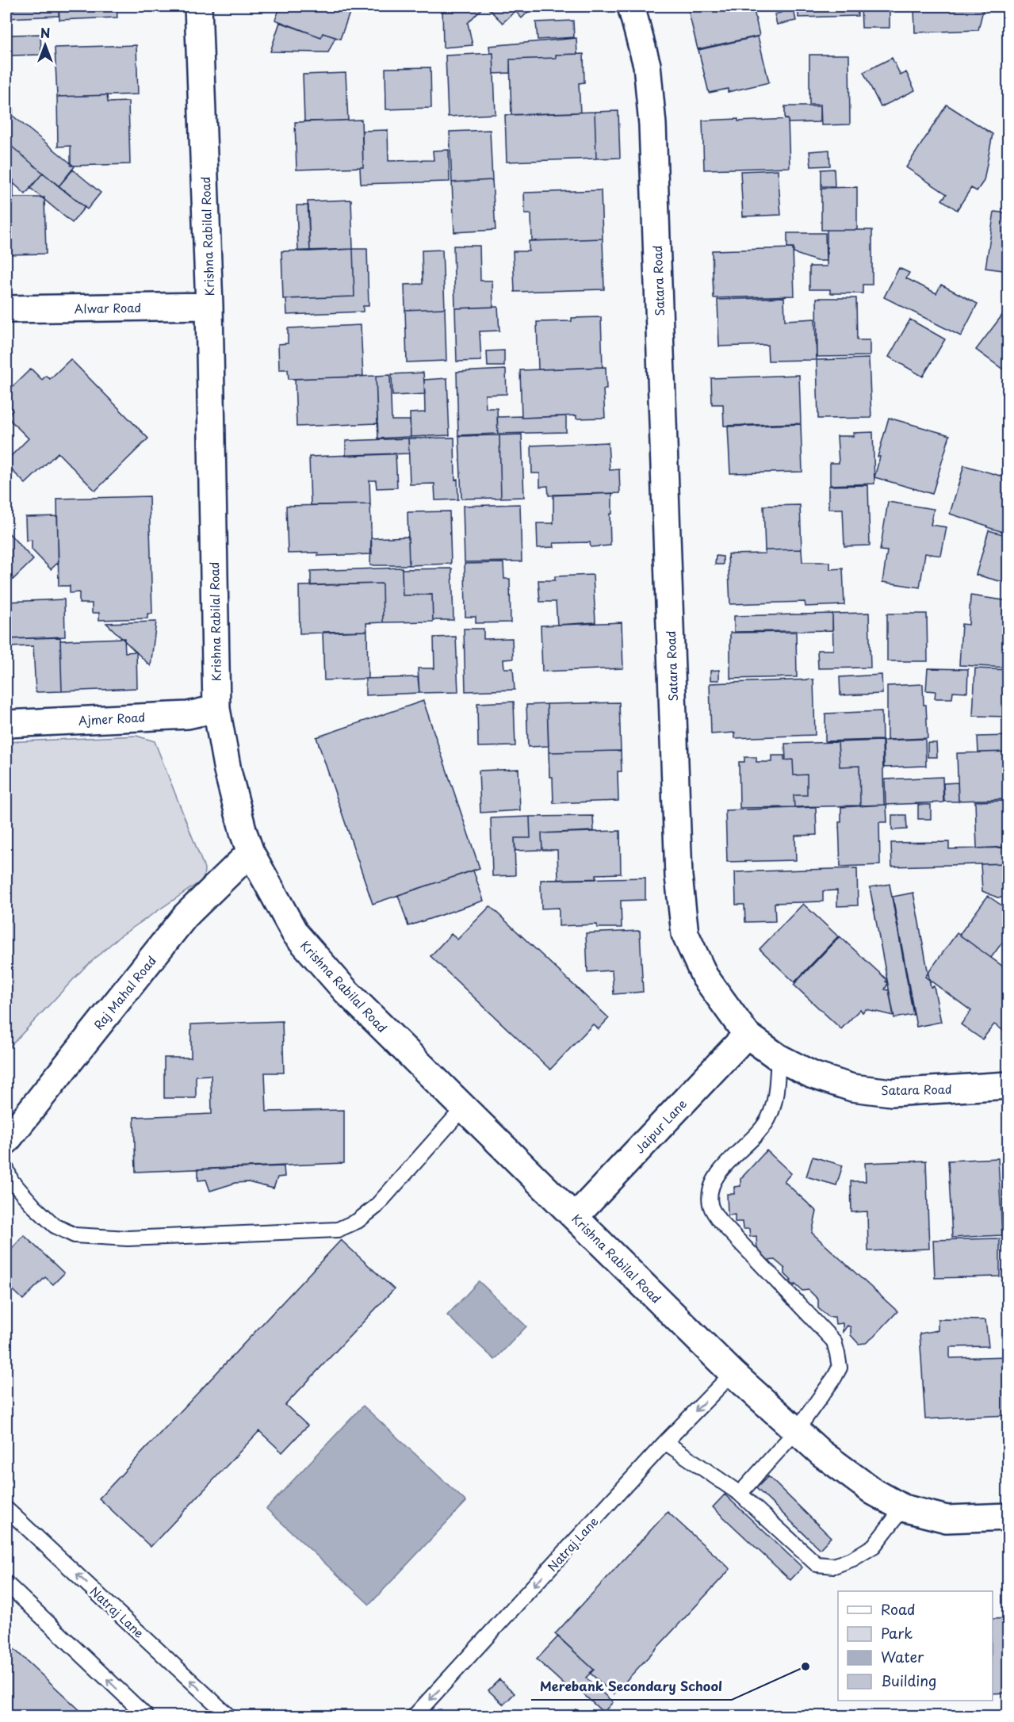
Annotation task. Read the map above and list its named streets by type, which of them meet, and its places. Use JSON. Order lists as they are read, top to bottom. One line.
{"streets":{"street":["Krishna Rabilal Road","Satara Road","Alwar Road","Ajmer Road","Raj Mahal Road","Jaipur Lane"],"lane":["Natraj Lane"]},"crossings":[["Krishna Rabilal Road","Alwar Road"],["Krishna Rabilal Road","Ajmer Road"],["Krishna Rabilal Road","Raj Mahal Road"],["Krishna Rabilal Road","Jaipur Lane"],["Krishna Rabilal Road","Natraj Lane"],["Satara Road","Jaipur Lane"]],"places":["Merebank Secondary School"],"legend":["Road","Park","Water","Building"],"north":"top"}
